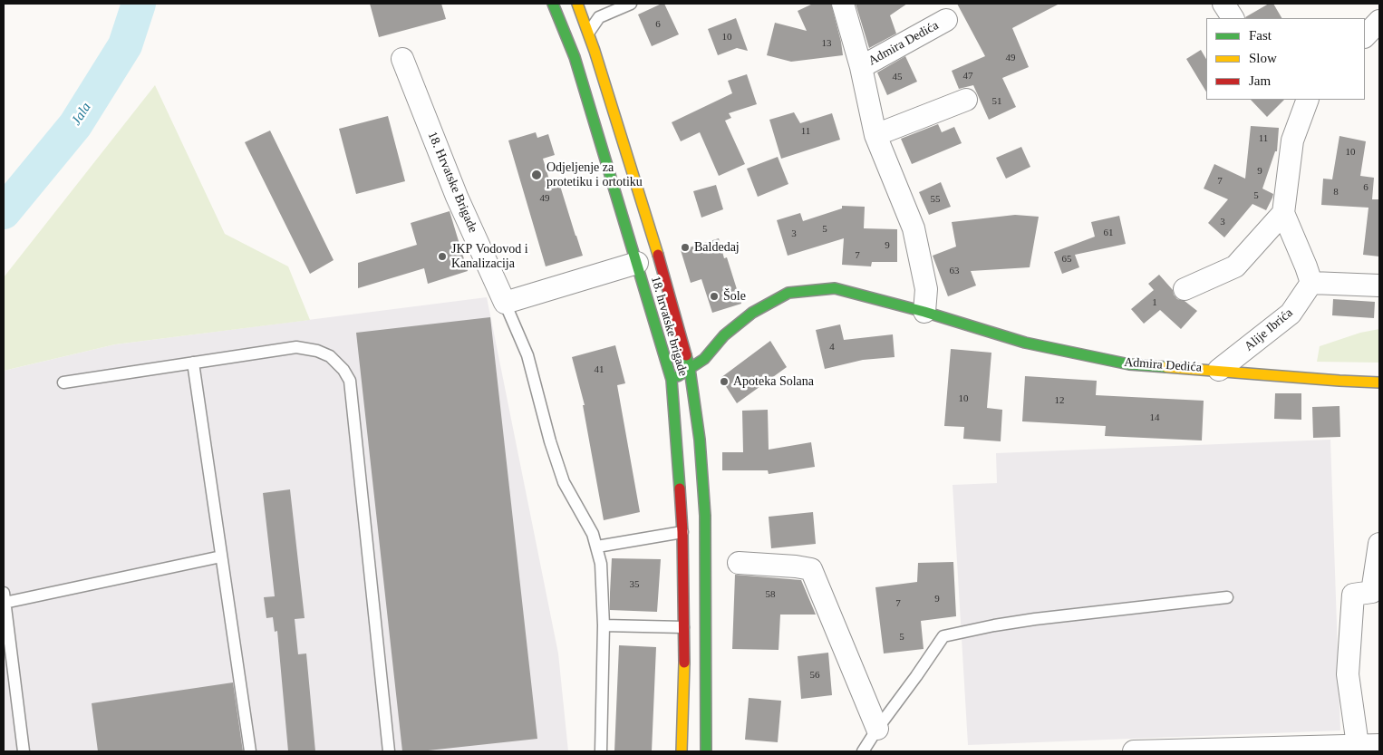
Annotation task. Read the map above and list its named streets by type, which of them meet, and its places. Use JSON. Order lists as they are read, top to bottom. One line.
{"streets":{"main road":["Admira Dedića","18. hrvatske brigade"],"street":["18. Hrvatske Brigade","Alije Ibrića"]},"crossings":[["Admira Dedića","18. hrvatske brigade"],["Admira Dedića","Alije Ibrića"]],"water":["Jala"],"places":["Odjeljenje za protetiku i ortotiku","Baldedaj","JKP Vodovod i Kanalizacija","Šole","Apoteka Solana"],"house_numbers":["6","10","13","49","47","45","51","11","11","10","9","7","6","8","5","49","55","3","5","61","3","9","7","65","63","1","4","41","10","12","14","35","58","9","7","5","56"],"legend":["Fast","Slow","Jam"]}
